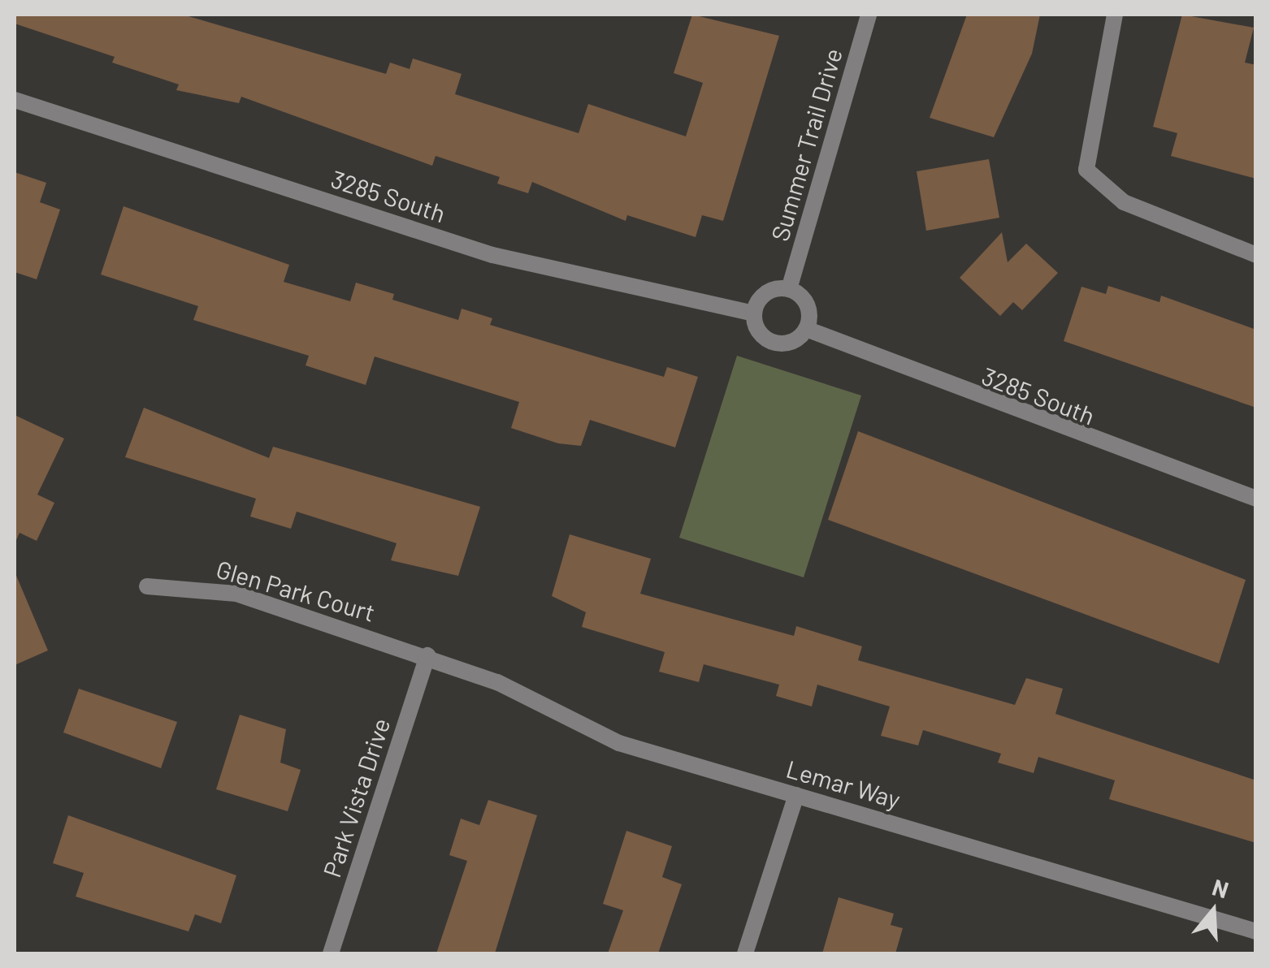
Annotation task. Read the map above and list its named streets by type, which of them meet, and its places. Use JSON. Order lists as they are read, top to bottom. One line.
{"streets":{"street":["Summer Trail Drive","3285 South","Glen Park Court","Lemar Way","Park Vista Drive"]},"crossings":[["Summer Trail Drive","3285 South"],["Glen Park Court","Lemar Way"],["Glen Park Court","Park Vista Drive"],["Lemar Way","Park Vista Drive"]],"north":"top"}
